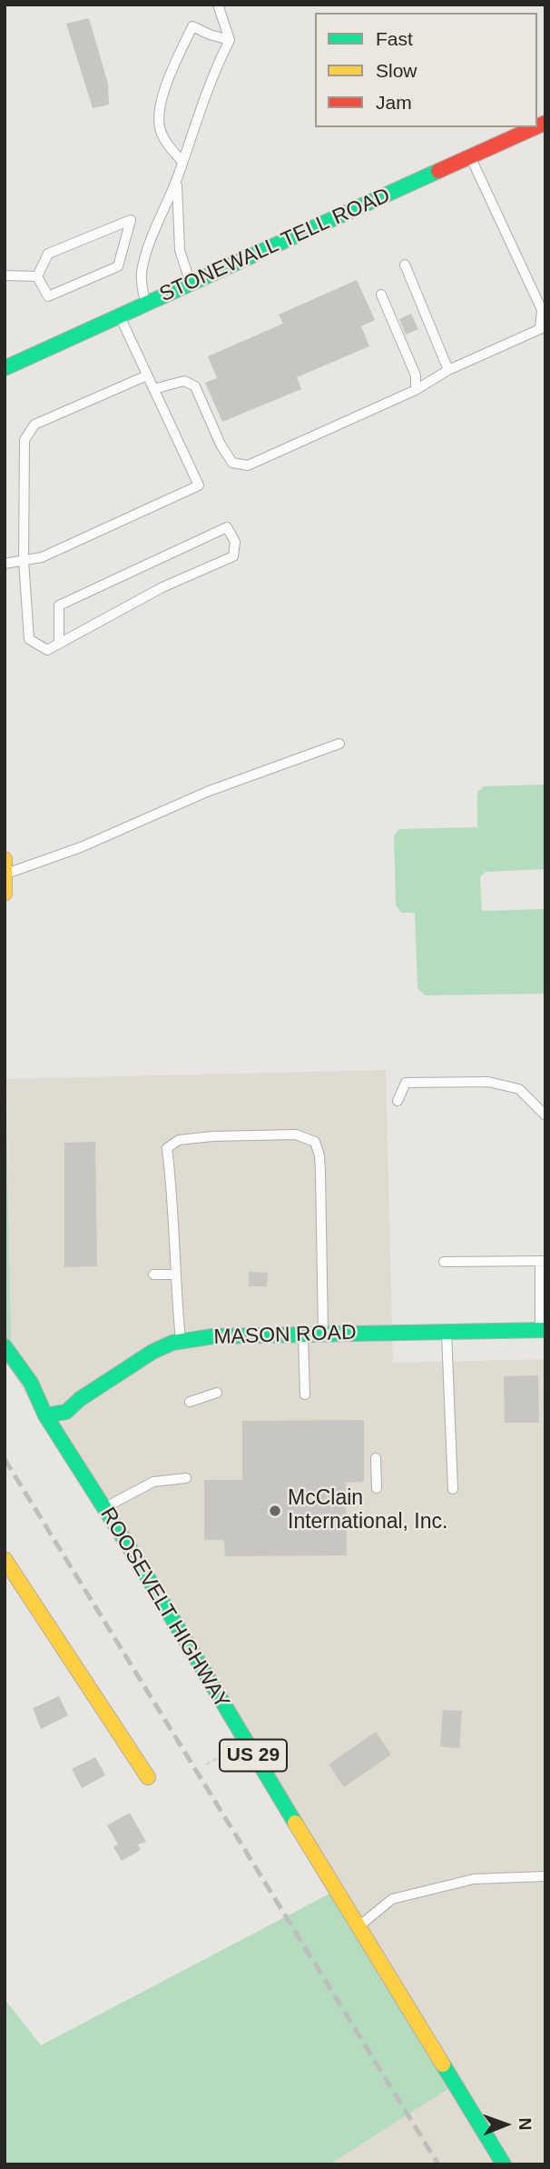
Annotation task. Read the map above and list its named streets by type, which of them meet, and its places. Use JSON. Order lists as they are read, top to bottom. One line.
{"streets":{"street":["STONEWALL TELL ROAD","MASON ROAD","ROOSEVELT HIGHWAY","US 29"]},"crossings":[["MASON ROAD","ROOSEVELT HIGHWAY"]],"places":["McClain International, Inc."],"legend":["Fast","Slow","Jam"],"north":"right"}
